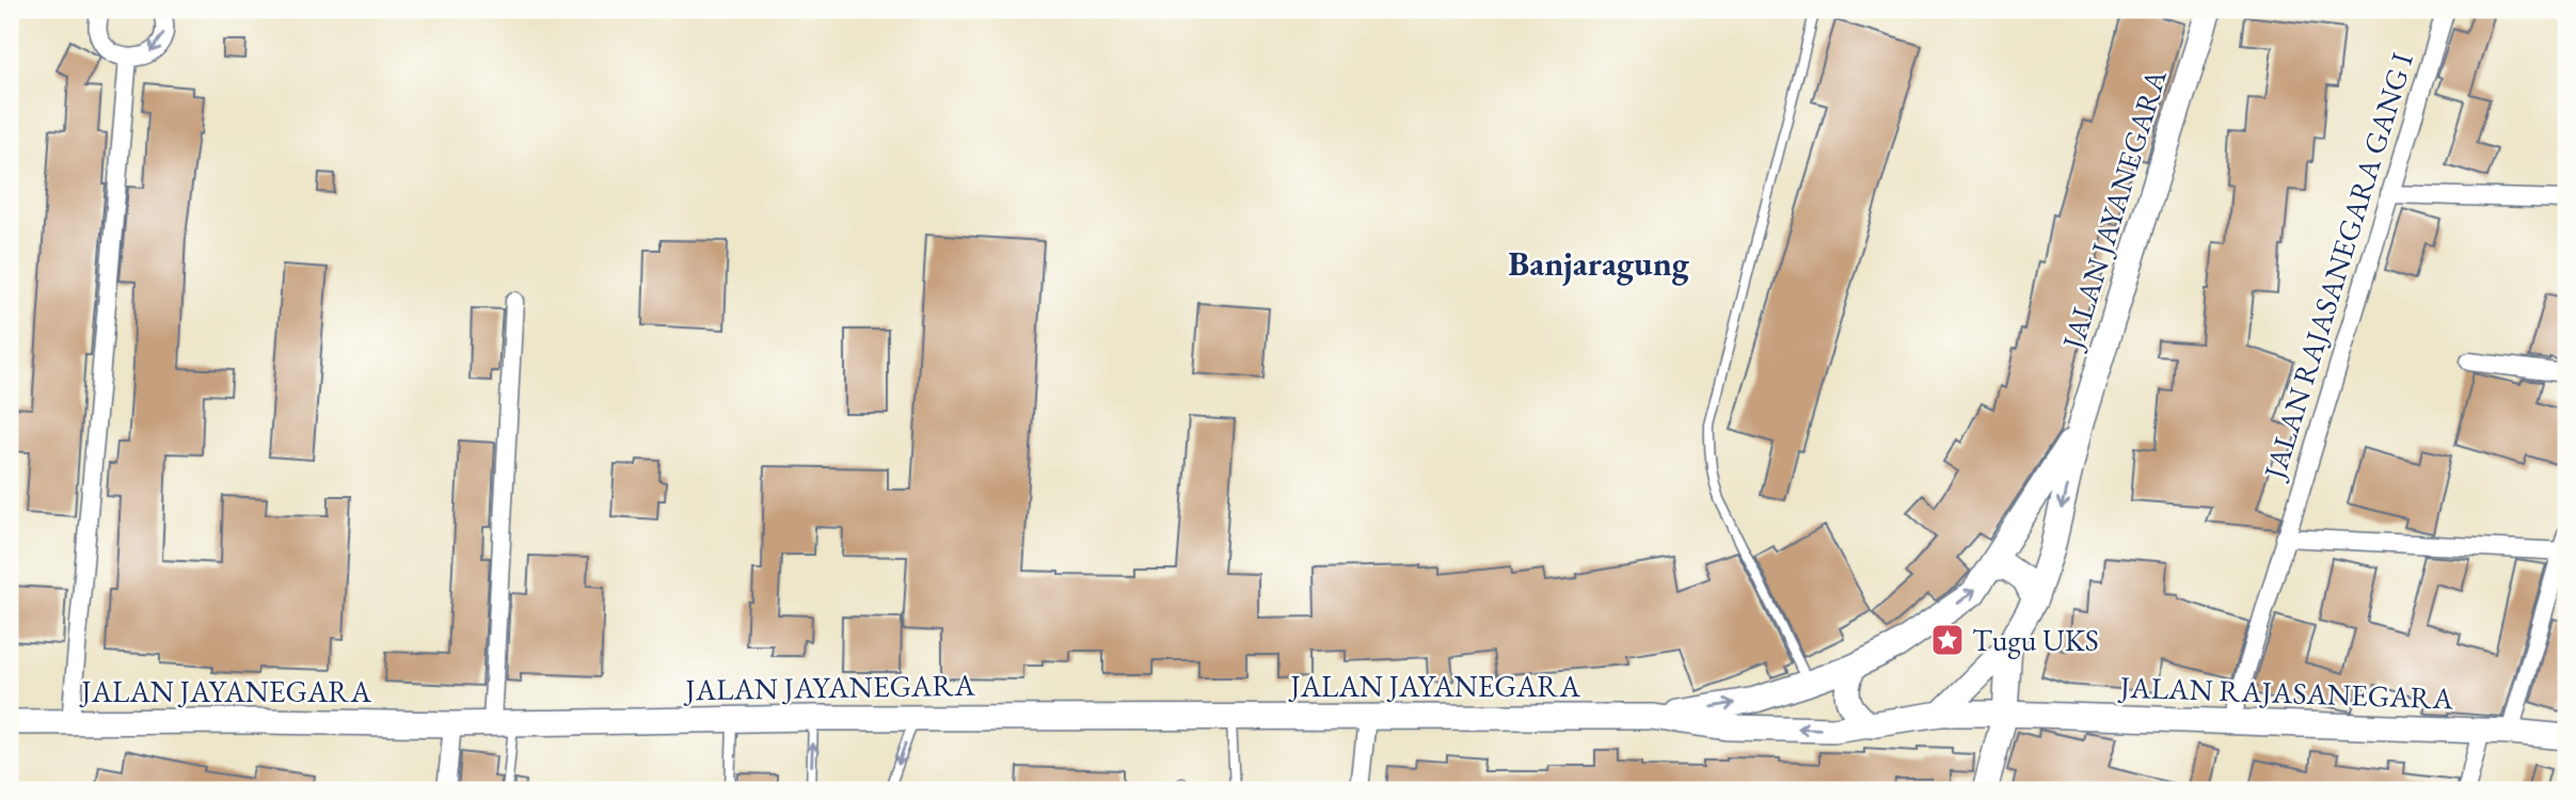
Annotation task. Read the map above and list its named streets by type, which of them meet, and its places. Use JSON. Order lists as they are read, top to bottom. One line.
{"streets":{"main road":["JALAN JAYANEGARA","JALAN RAJASANEGARA"],"street":["JALAN RAJASANEGARA GANG I"]},"crossings":[["JALAN JAYANEGARA","JALAN RAJASANEGARA"],["JALAN RAJASANEGARA GANG I","JALAN RAJASANEGARA"]],"districts":["Banjaragung"],"places":{"place":["Tugu UKS"]}}
